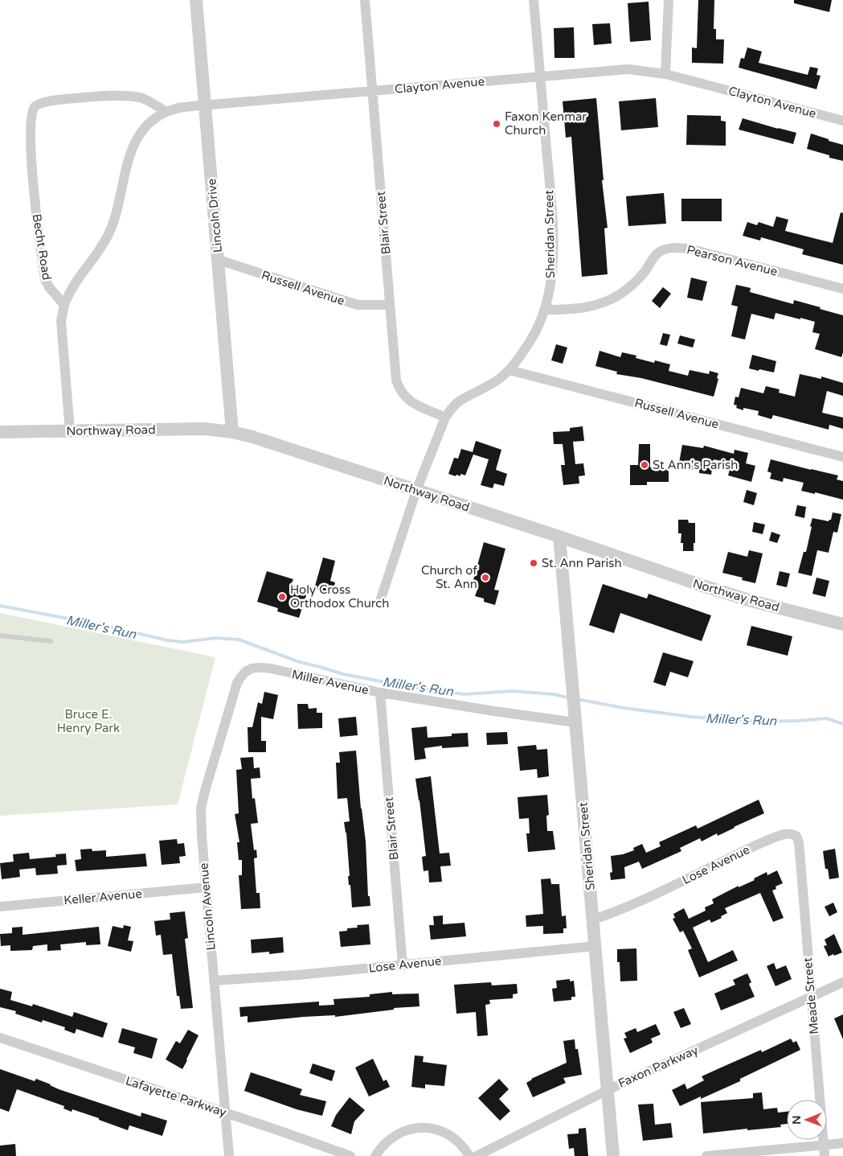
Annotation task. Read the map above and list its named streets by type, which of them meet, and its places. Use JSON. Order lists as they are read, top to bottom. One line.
{"streets":{"street":["Clayton Avenue","Lincoln Drive","Blair Street","Sheridan Street","Becht Road","Pearson Avenue","Russell Avenue","Northway Road","Miller Avenue","Lose Avenue","Keller Avenue","Lincoln Avenue","Meade Street","Faxon Parkway","Lafayette Parkway"]},"crossings":[["Clayton Avenue","Lincoln Drive"],["Clayton Avenue","Blair Street"],["Clayton Avenue","Sheridan Street"],["Clayton Avenue","Becht Road"],["Lincoln Drive","Russell Avenue"],["Lincoln Drive","Northway Road"],["Blair Street","Sheridan Street"],["Blair Street","Russell Avenue"],["Blair Street","Miller Avenue"],["Blair Street","Lose Avenue"],["Sheridan Street","Pearson Avenue"],["Sheridan Street","Russell Avenue"],["Sheridan Street","Northway Road"],["Sheridan Street","Miller Avenue"],["Sheridan Street","Lose Avenue"],["Sheridan Street","Faxon Parkway"],["Miller Avenue","Lincoln Avenue"],["Lose Avenue","Lincoln Avenue"],["Lose Avenue","Meade Street"],["Keller Avenue","Lincoln Avenue"],["Lincoln Avenue","Lafayette Parkway"],["Meade Street","Faxon Parkway"]],"water":["Miller's Run"],"parks":["Bruce E. Henry Park"],"places":["Faxon Kenmar Church","St Ann's Parish","St. Ann Parish","Church of St. Ann","Holy Cross Orthodox Church"],"north":"left"}
